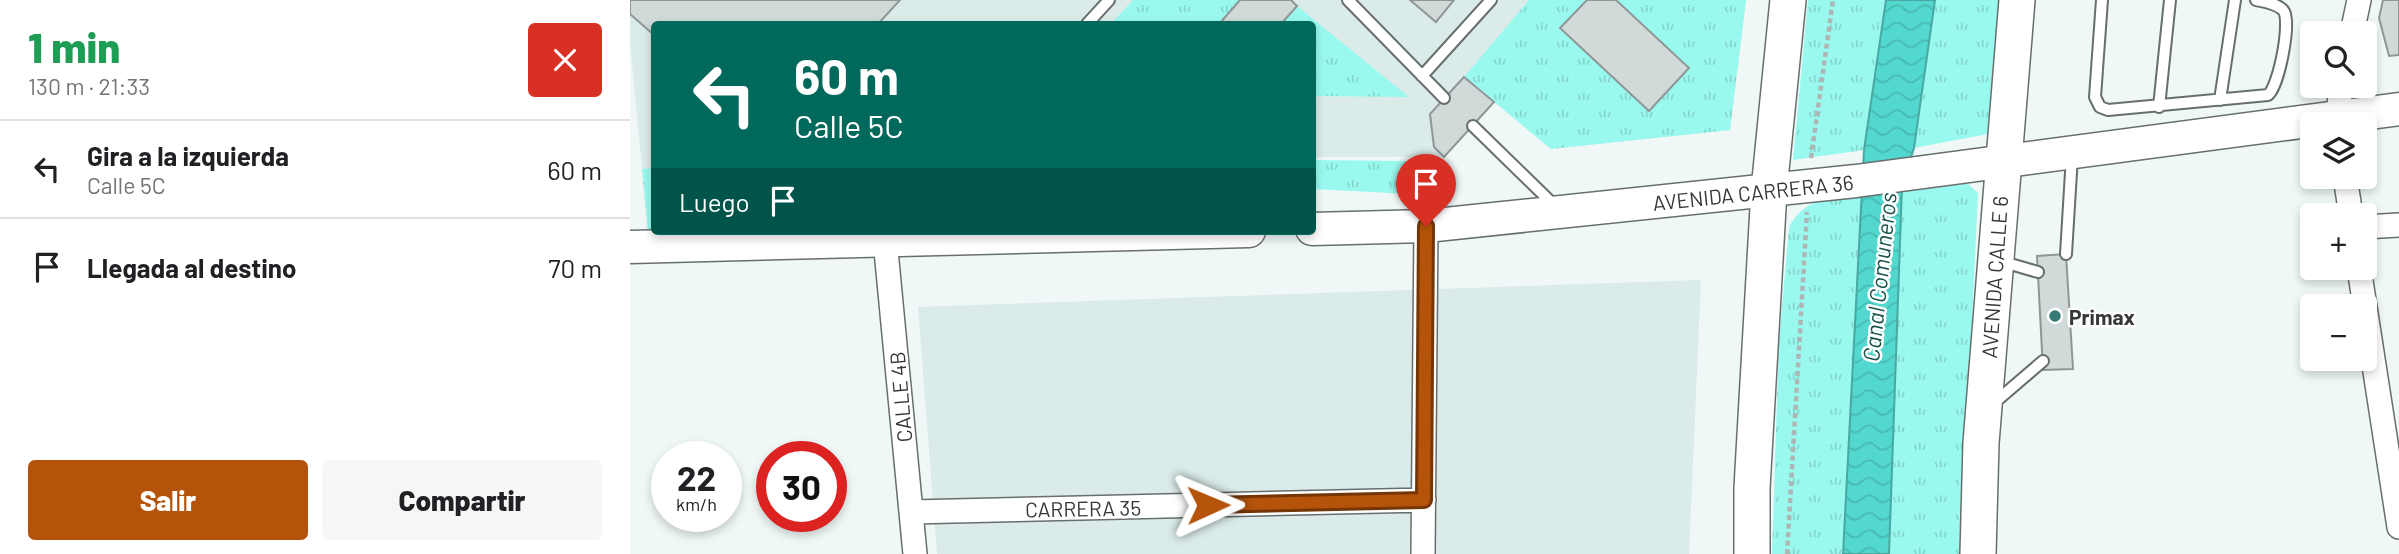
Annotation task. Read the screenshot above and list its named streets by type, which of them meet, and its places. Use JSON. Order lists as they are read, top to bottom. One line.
{"streets":{"main road":["AVENIDA CARRERA 36","AVENIDA CALLE 6"],"street":["CALLE 4B","CARRERA 35"]},"crossings":[["AVENIDA CARRERA 36","AVENIDA CALLE 6"],["CALLE 4B","CARRERA 35"]],"water":["Canal Comuneros"],"places":["Primax"],"page":{"heading":["1 min","130 m · 21:33"],"map_buttons":["+","−"],"turn":["60 m","Calle 5C"],"list":[{"name":"Gira a la izquierda","note":"Calle 5C","value":"60 m"},{"name":"Llegada al destino","value":"70 m"}],"then":"Luego","speed":"22 km/h","limit":"30","buttons":["Salir","Compartir"]}}
